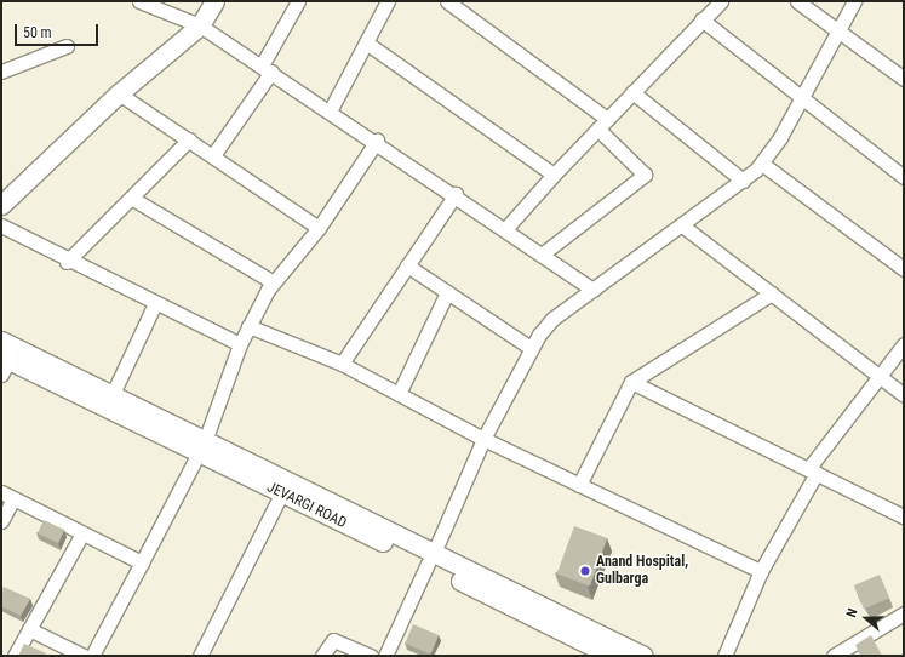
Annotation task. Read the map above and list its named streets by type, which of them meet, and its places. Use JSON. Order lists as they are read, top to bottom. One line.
{"streets":{"main road":["JEVARGI ROAD"]},"places":["Anand Hospital, Gulbarga"],"scale_bar":"50 m","north":"left"}
